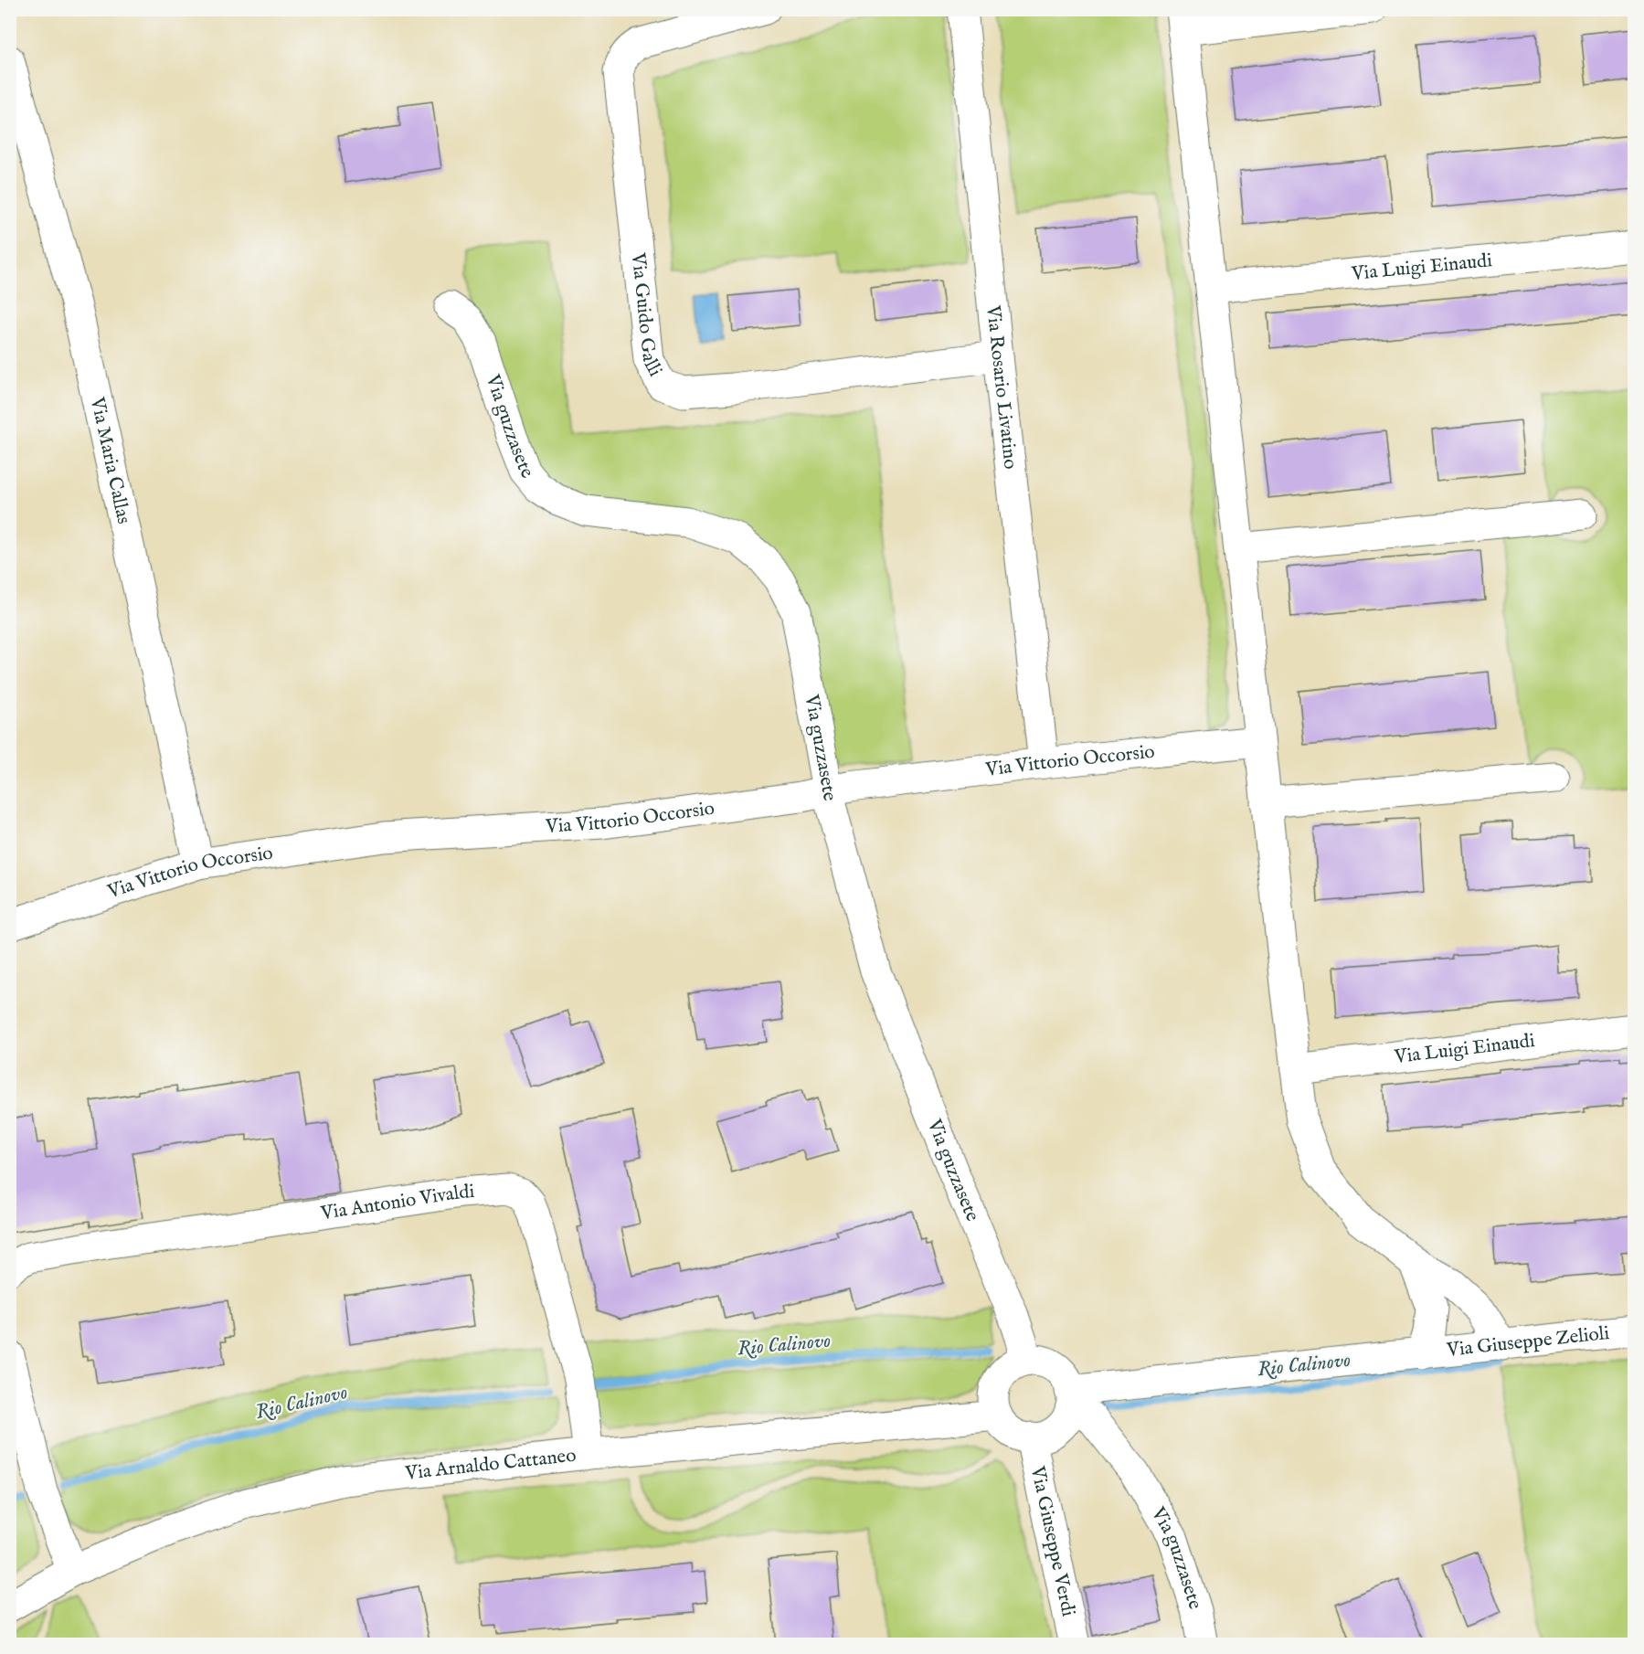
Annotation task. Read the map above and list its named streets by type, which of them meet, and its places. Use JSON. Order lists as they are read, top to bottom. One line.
{"streets":{"street":["Via Luigi Einaudi","Via Guido Galli","Via Rosario Livatino","Via guzzasete","Via Maria Callas","Via Vittorio Occorsio","Via Antonio Vivaldi","Via Giuseppe Zelioli","Via Arnaldo Cattaneo","Via Giuseppe Verdi"]},"crossings":[["Via Guido Galli","Via Rosario Livatino"],["Via Rosario Livatino","Via Vittorio Occorsio"],["Via guzzasete","Via Vittorio Occorsio"],["Via guzzasete","Via Giuseppe Zelioli"],["Via guzzasete","Via Arnaldo Cattaneo"],["Via guzzasete","Via Giuseppe Verdi"],["Via Maria Callas","Via Vittorio Occorsio"],["Via Antonio Vivaldi","Via Arnaldo Cattaneo"],["Via Giuseppe Zelioli","Via Arnaldo Cattaneo"],["Via Giuseppe Zelioli","Via Giuseppe Verdi"],["Via Arnaldo Cattaneo","Via Giuseppe Verdi"]],"water":["Rio Calinovo"]}
